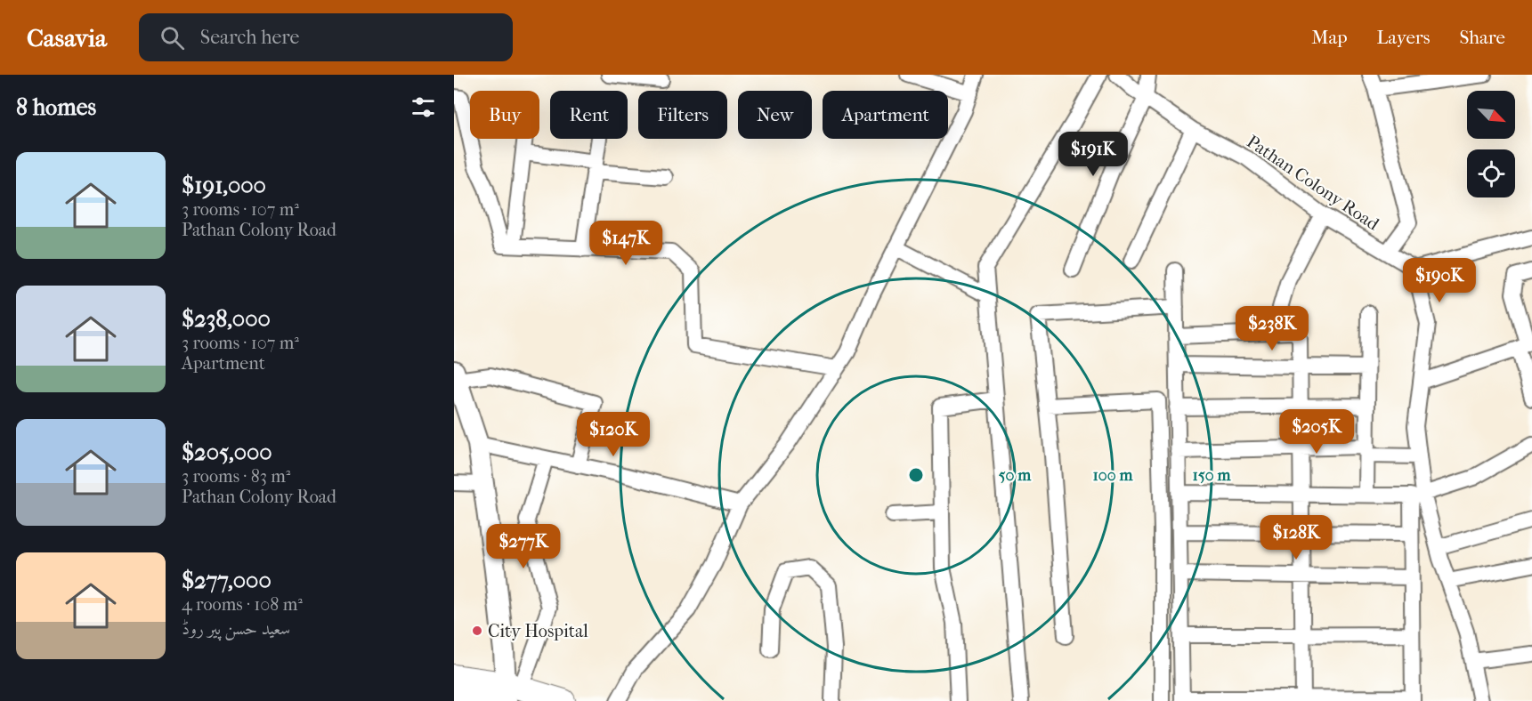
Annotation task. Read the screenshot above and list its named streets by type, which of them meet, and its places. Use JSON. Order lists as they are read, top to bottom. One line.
{"streets":{"street":["Pathan Colony Road"]},"places":["City Hospital"],"north":"bottom right","page":{"header":"Casavia","search":"Search here","nav":["Map","Layers","Share"],"heading":"8 homes","chip":["Buy","Rent","Filters","New","Apartment"],"price":["$191K","$147K","$190K","$238K","$205K","$120K","$128K","$277K"],"list":[{"name":"$191,000","note":"3 rooms · 107 m² · Pathan Colony Road"},{"name":"$238,000","note":"3 rooms · 107 m² · Apartment"},{"name":"$205,000","note":"3 rooms · 83 m² · Pathan Colony Road"},{"name":"$277,000","note":"4 rooms · 108 m² · سعید حسن پیر روڈ"}]},"rings":["50 m","100 m","150 m"]}
